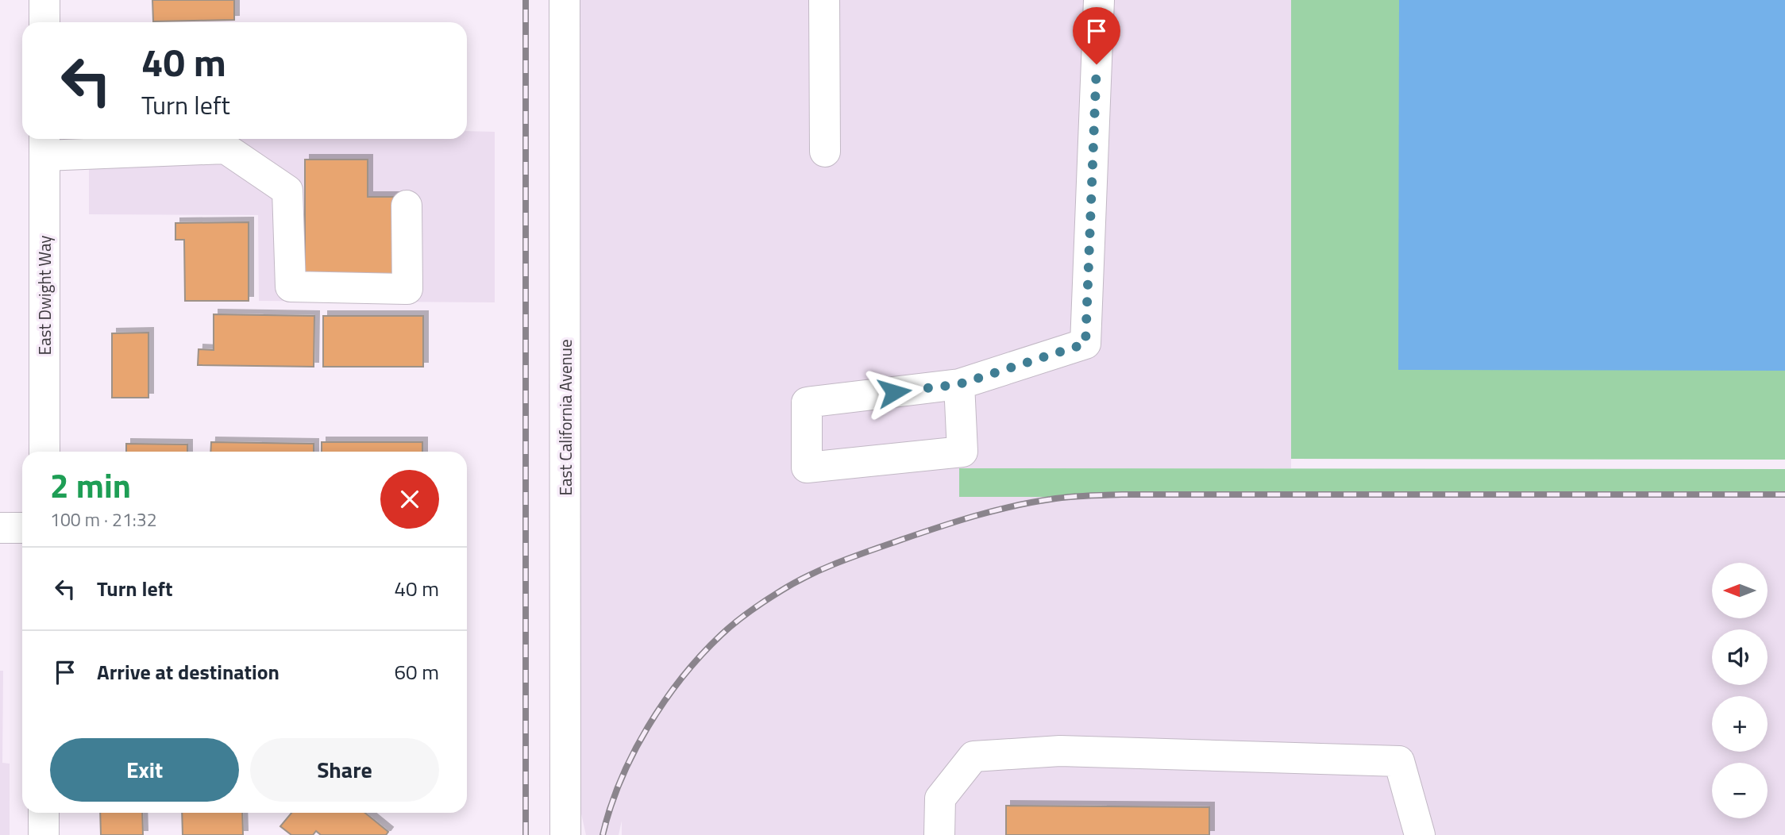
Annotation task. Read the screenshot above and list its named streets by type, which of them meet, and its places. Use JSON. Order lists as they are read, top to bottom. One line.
{"streets":{"street":["East Dwight Way","East California Avenue"]},"north":"left","page":{"turn":["40 m","Turn left"],"heading":["2 min","100 m · 21:32"],"list":[{"name":"Turn left","value":"40 m"},{"name":"Arrive at destination","value":"60 m"}],"map_buttons":["+","−"],"buttons":["Exit","Share"]}}
